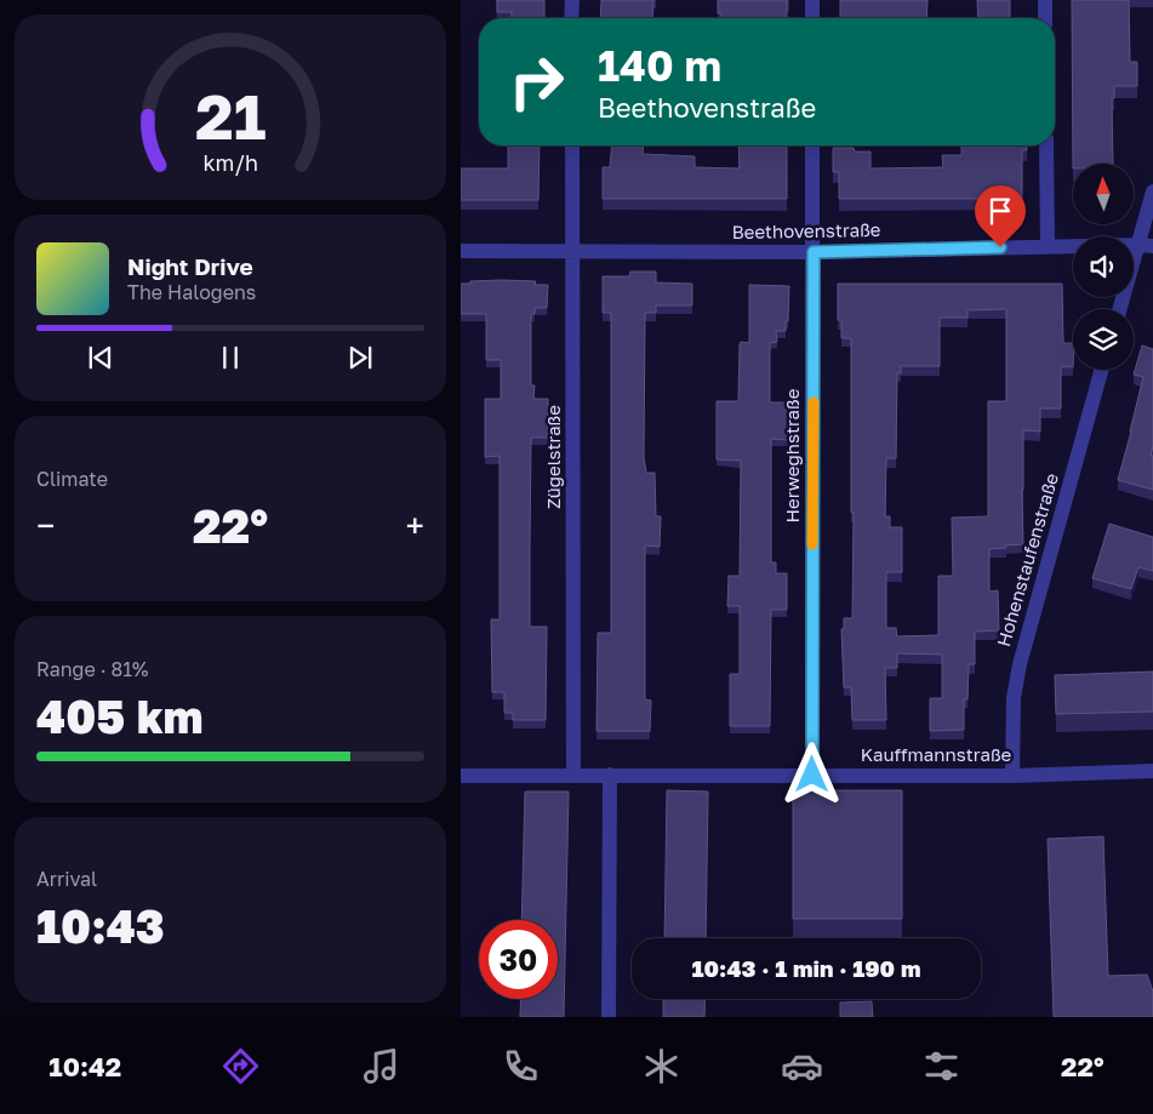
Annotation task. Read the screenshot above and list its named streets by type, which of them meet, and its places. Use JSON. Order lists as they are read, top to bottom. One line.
{"streets":{"street":["Beethovenstraße","Herweghstraße","Zügelstraße","Hohenstaufenstraße","Kauffmannstraße"]},"crossings":[["Beethovenstraße","Herweghstraße"],["Beethovenstraße","Zügelstraße"],["Herweghstraße","Kauffmannstraße"],["Zügelstraße","Kauffmannstraße"],["Hohenstaufenstraße","Kauffmannstraße"]],"north":"top","page":{"turn":["140 m","Beethovenstraße"],"song":["Night Drive","The Halogens"],"tile":["Climate",["Range · 81%","405 km"],["Arrival","10:43"]],"heat":["−","22°","+"],"limit":"30","trip":"10:43 · 1 min · 190 m","tabs":["10:42","22°"],"gauge":["21","km/h"]}}
